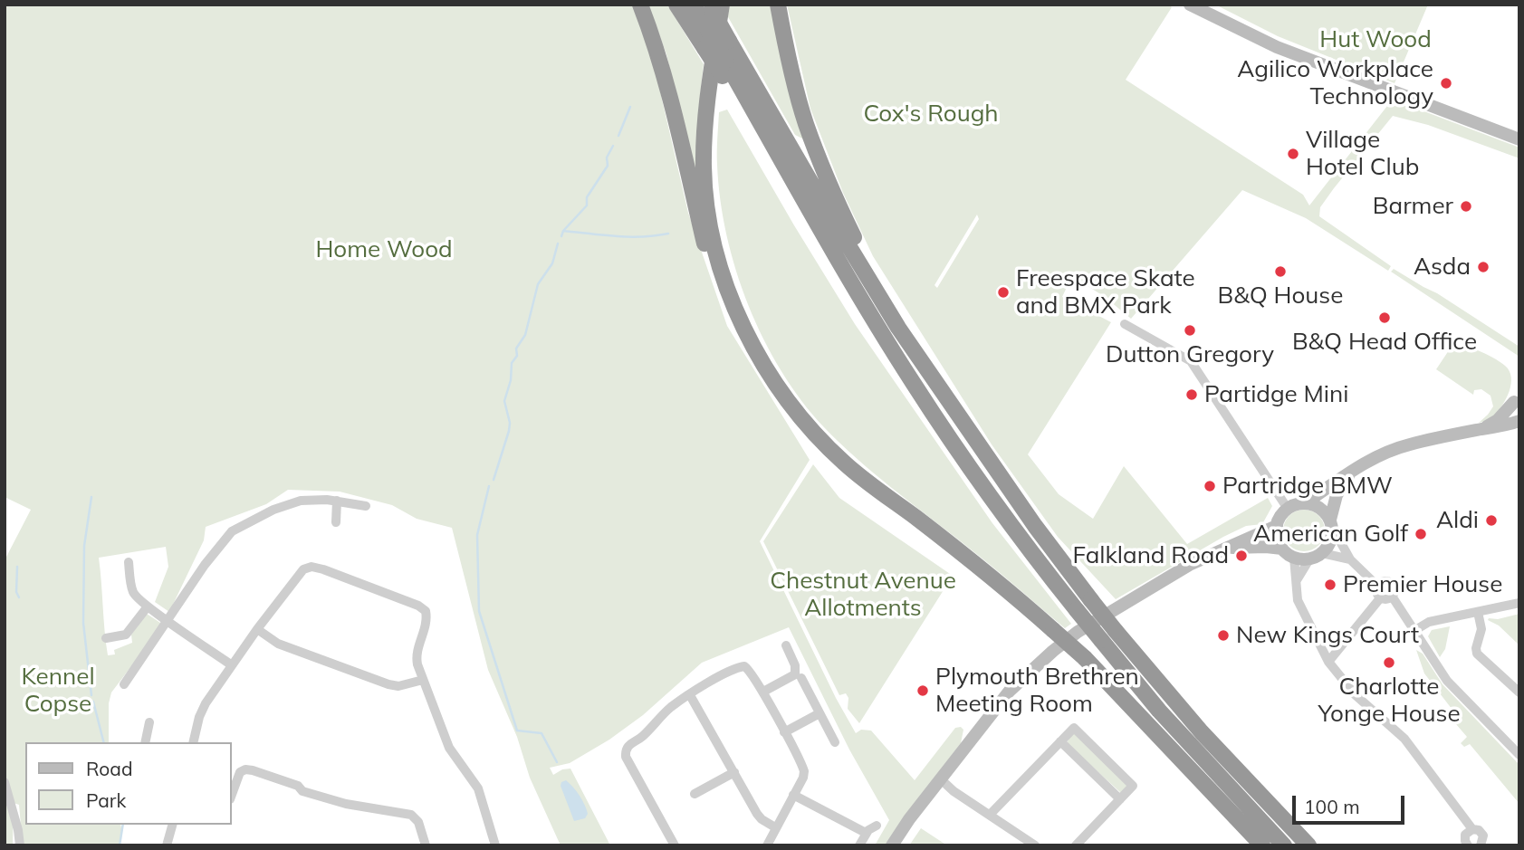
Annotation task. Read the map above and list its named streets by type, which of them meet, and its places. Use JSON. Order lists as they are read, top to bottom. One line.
{"parks":["Hut Wood","Cox's Rough","Home Wood","Chestnut Avenue Allotments","Kennel Copse"],"places":["Agilico Workplace Technology","Village Hotel Club","Barmer","Asda","B&Q House","Freespace Skate and BMX Park","B&Q Head Office","Dutton Gregory","Partidge Mini","Partridge BMW","Aldi","American Golf","Falkland Road","Premier House","New Kings Court","Charlotte Yonge House","Plymouth Brethren Meeting Room"],"legend":["Road","Park"],"scale_bar":"100 m"}
